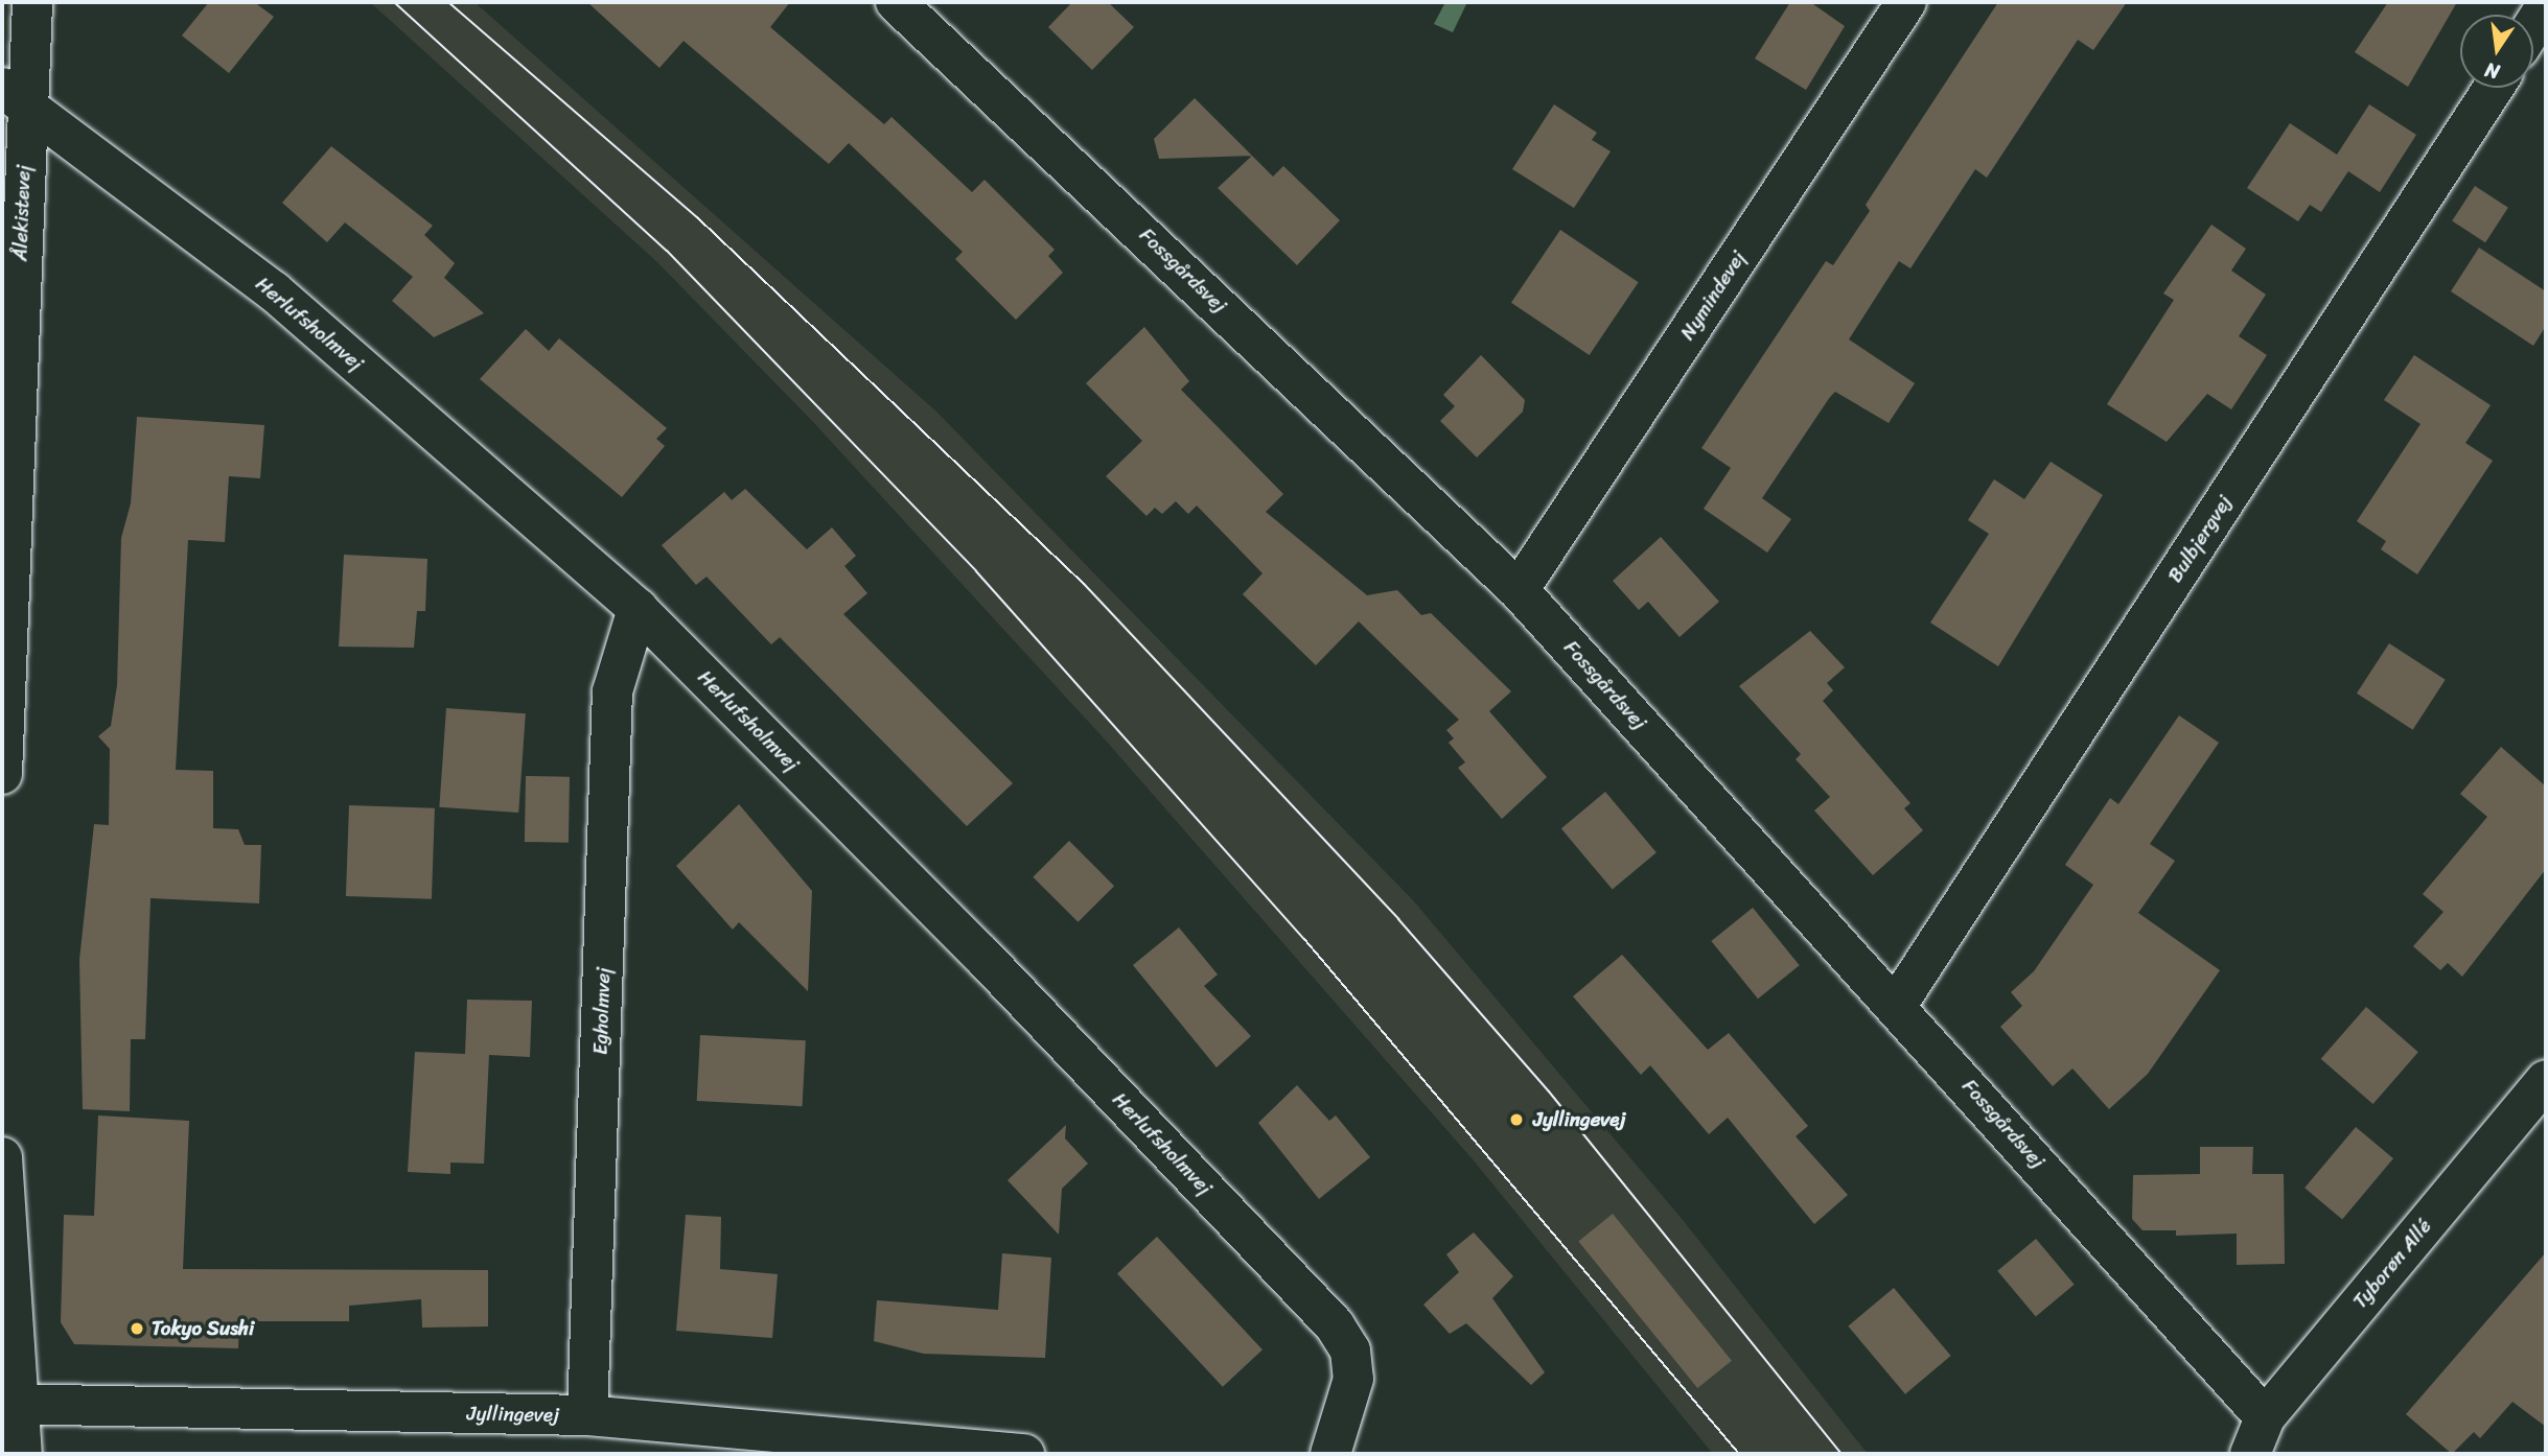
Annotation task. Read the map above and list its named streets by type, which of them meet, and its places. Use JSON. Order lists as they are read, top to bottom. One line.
{"streets":{"street":["Ålekistevej","Fossgårdsvej","Nymindevej","Herlufsholmvej","Bulbjergvej","Egholmvej","Tyborøn Allé","Jyllingevej"]},"crossings":[["Ålekistevej","Herlufsholmvej"],["Fossgårdsvej","Nymindevej"],["Fossgårdsvej","Bulbjergvej"],["Fossgårdsvej","Tyborøn Allé"],["Herlufsholmvej","Egholmvej"],["Egholmvej","Jyllingevej"]],"places":["Jyllingevej","Tokyo Sushi"],"north":"bottom"}
